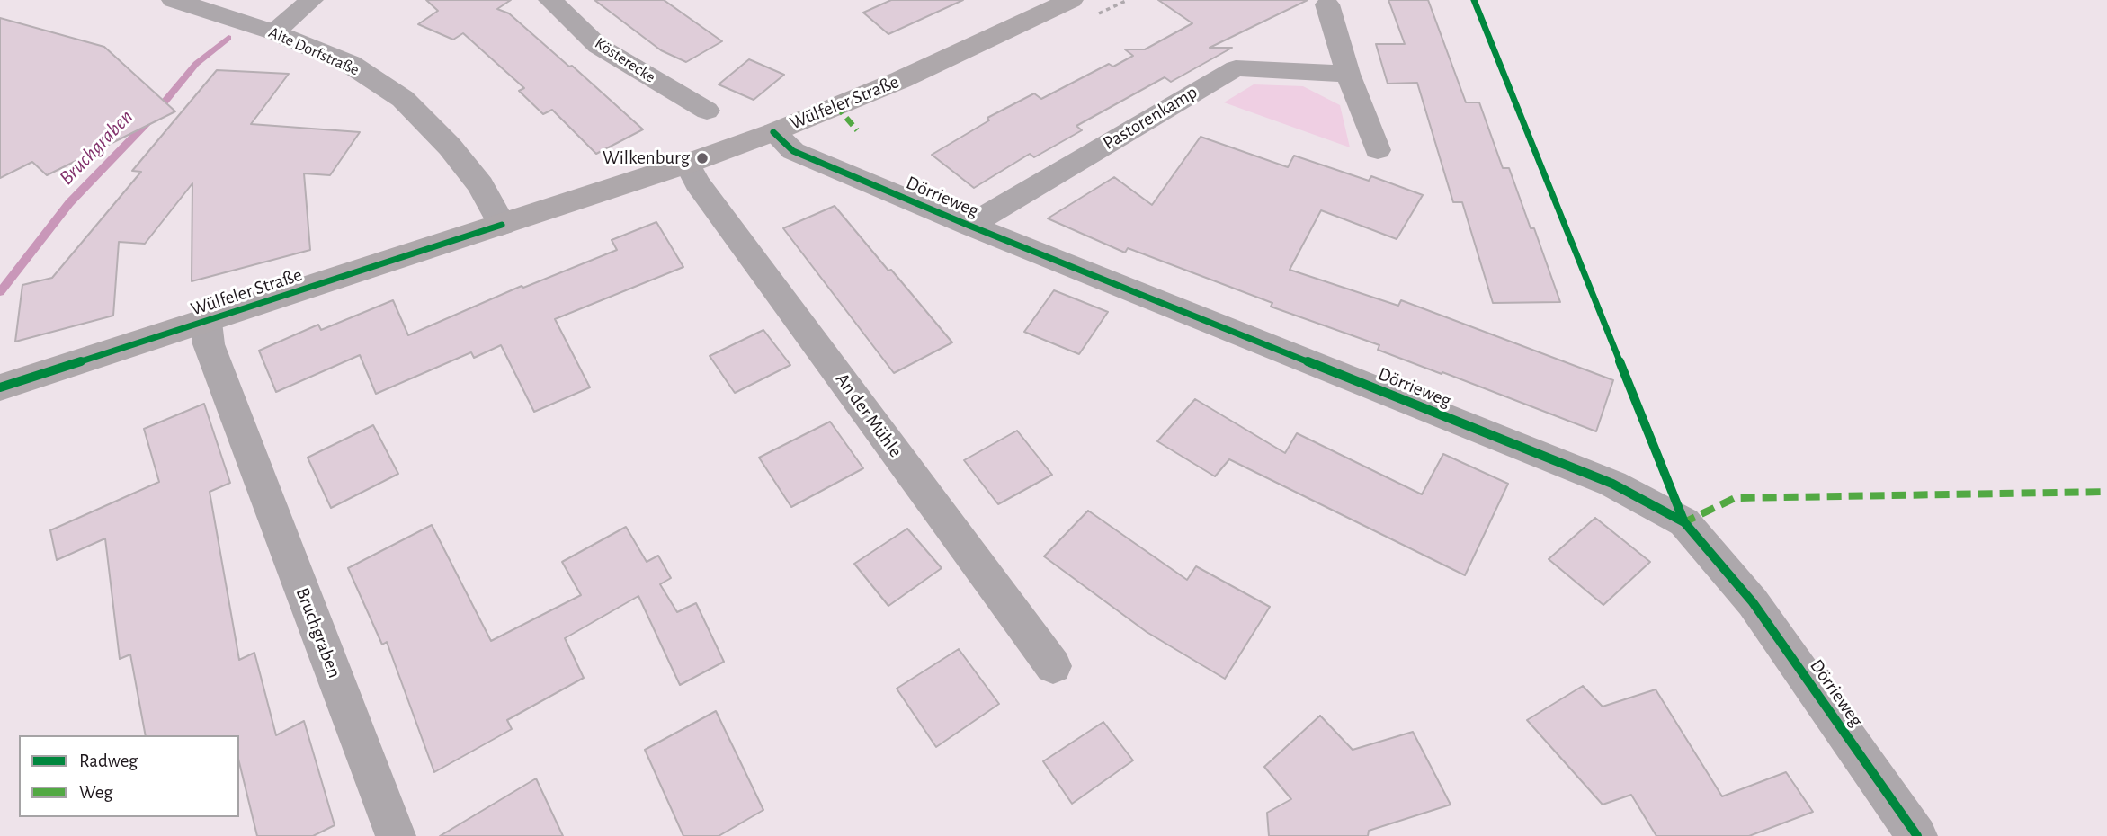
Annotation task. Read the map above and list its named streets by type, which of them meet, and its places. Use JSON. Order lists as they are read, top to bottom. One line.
{"streets":{"main road":["Wülfeler Straße"],"street":["Alte Dorfstraße","Kösterecke","Pastorenkamp","Dörrieweg","An der Mühle","Bruchgraben"]},"crossings":[["Alte Dorfstraße","Wülfeler Straße"],["Wülfeler Straße","Dörrieweg"],["Wülfeler Straße","An der Mühle"],["Wülfeler Straße","Bruchgraben"],["Pastorenkamp","Dörrieweg"]],"water":["Bruchgraben"],"places":["Wilkenburg"],"legend":["Radweg","Weg"]}
